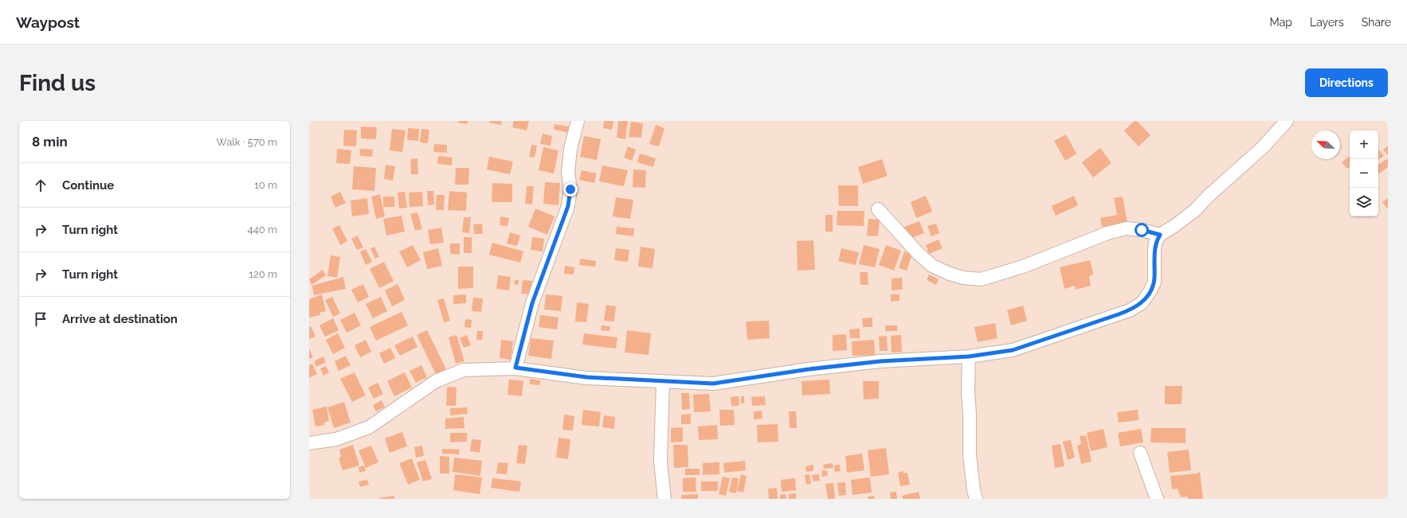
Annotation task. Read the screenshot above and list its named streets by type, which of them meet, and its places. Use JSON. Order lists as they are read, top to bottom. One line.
{"north":"top left","page":{"header":"Waypost","nav":["Map","Layers","Share"],"buttons":"Directions","title":"Find us","heading":["8 min","Walk · 570 m"],"map_buttons":["+","−"],"list":[["Continue","10 m"],["Turn right","440 m"],["Turn right","120 m"],"Arrive at destination"]}}
